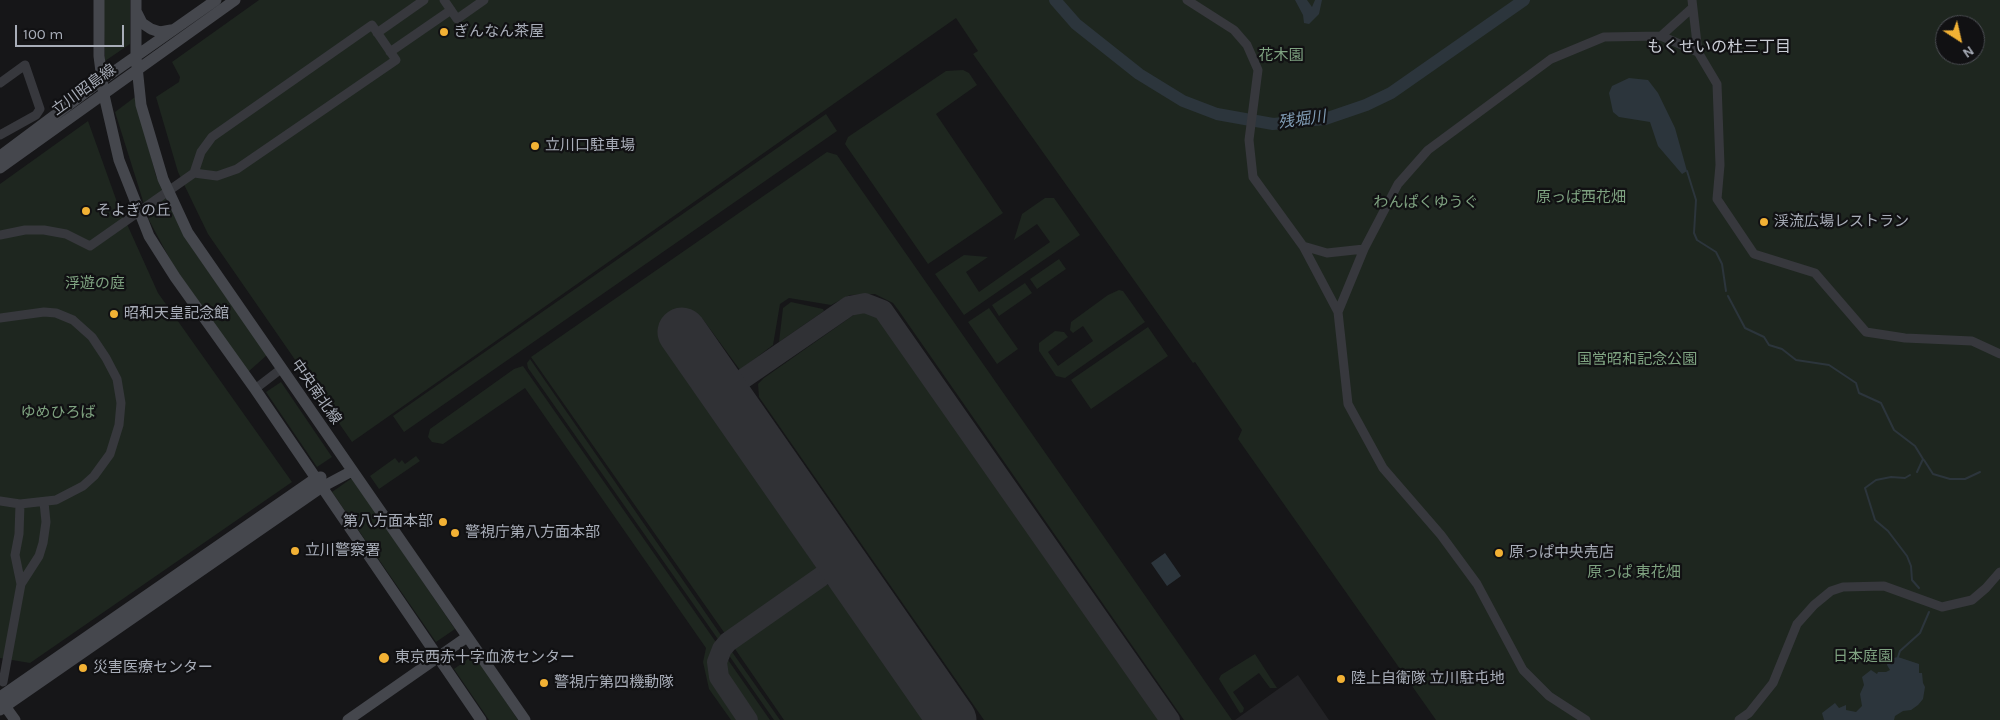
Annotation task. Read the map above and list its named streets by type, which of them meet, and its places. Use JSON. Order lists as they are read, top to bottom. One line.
{"streets":{"main road":["立川昭島線","中央南北線"]},"crossings":[["立川昭島線","中央南北線"]],"districts":["もくせいの杜三丁目"],"water":["残堀川"],"parks":["花木園","原っぱ西花畑","わんぱくゆうぐ","浮遊の庭","国営昭和記念公園","ゆめひろば","原っぱ 東花畑","日本庭園"],"places":["ぎんなん茶屋","立川口駐車場","そよぎの丘","渓流広場レストラン","昭和天皇記念館","第八方面本部","警視庁第八方面本部","立川警察署","原っぱ中央売店","東京西赤十字血液センター","災害医療センター","陸上自衛隊 立川駐屯地","警視庁第四機動隊"],"scale_bar":"100 m","north":"bottom right"}
